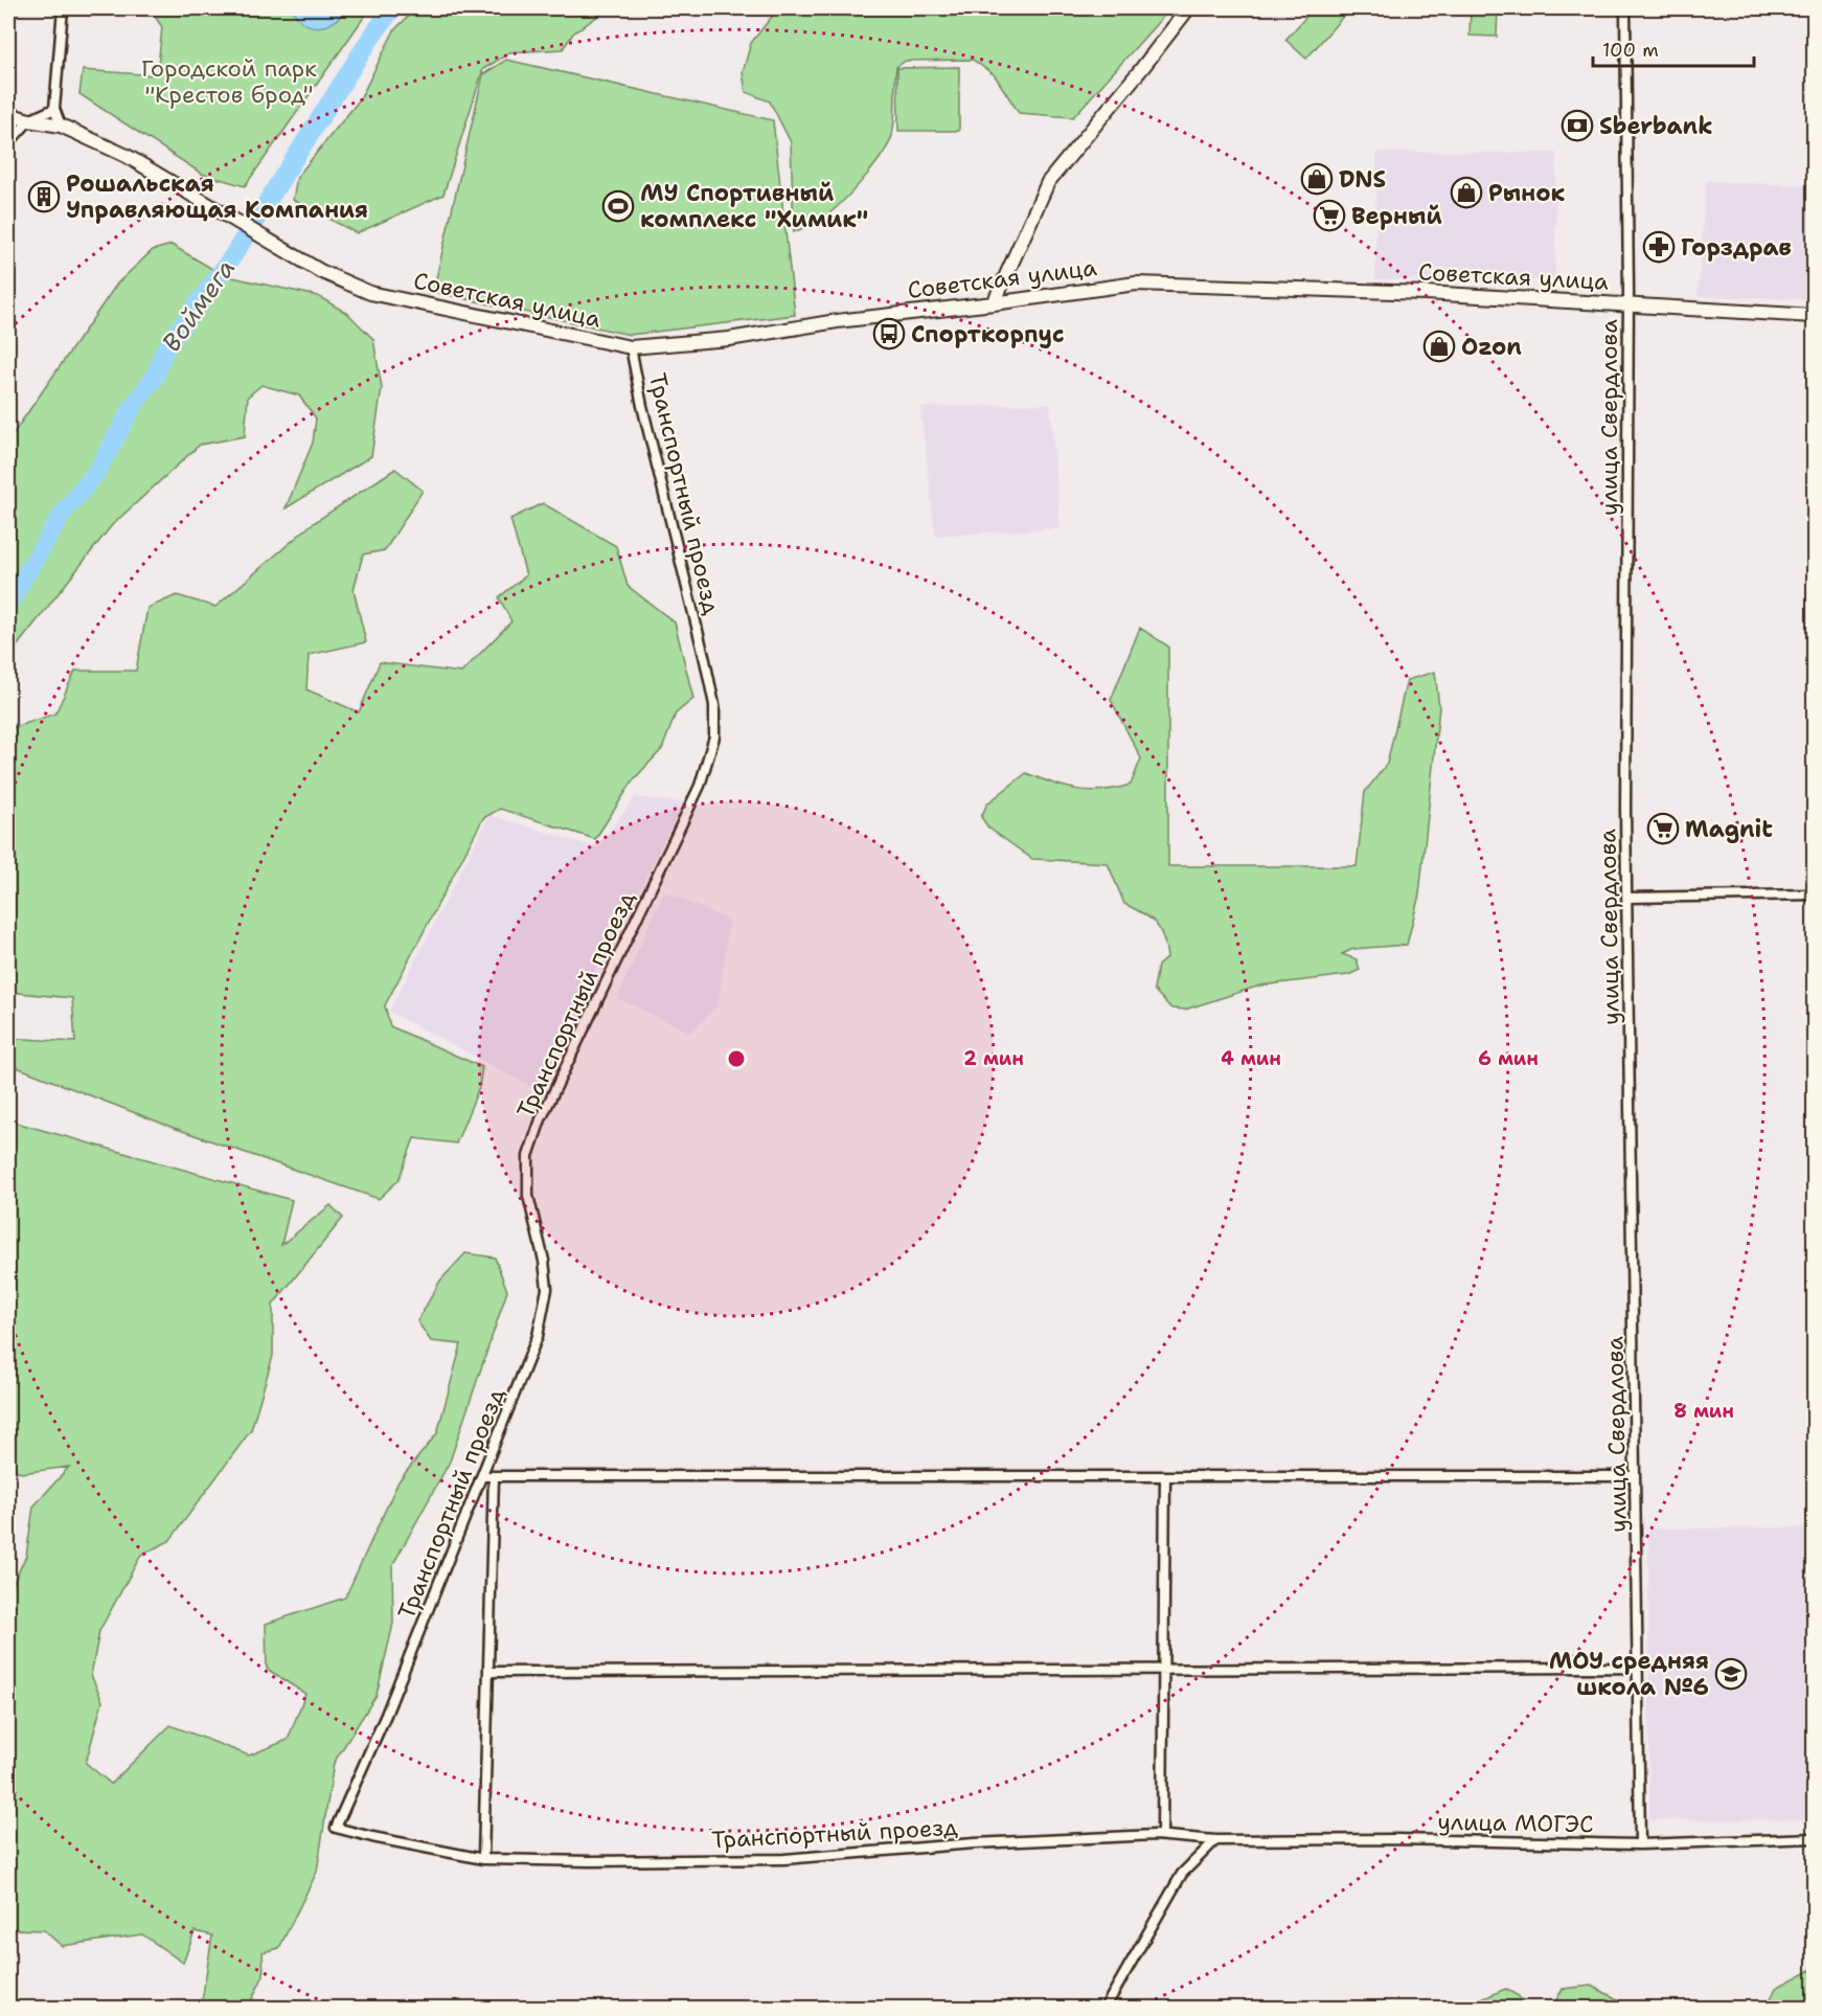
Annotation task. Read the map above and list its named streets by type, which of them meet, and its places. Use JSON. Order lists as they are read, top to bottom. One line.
{"streets":{"street":["Советская улица","улица Свердлова","Транспортный проезд","улица МОГЭС"]},"crossings":[["Советская улица","улица Свердлова"],["Советская улица","Транспортный проезд"],["улица Свердлова","улица МОГЭС"],["Транспортный проезд","улица МОГЭС"]],"water":["Воймега"],"parks":["Городской парк \"Крестов брод\""],"places":{"bank":["Sberbank"],"shop":["DNS","Рынок","Ozon"],"building":["Рошальская Управляющая Компания"],"sports":["МУ Спортивный комплекс \"Химик\""],"supermarket":["Верный","Magnit"],"pharmacy":["Горздрав"],"bus stop":["Спорткорпус"],"school or university":["МОУ средняя школа №6"]},"scale_bar":"100 m","rings":["2 мин","4 мин","6 мин","8 мин"]}
